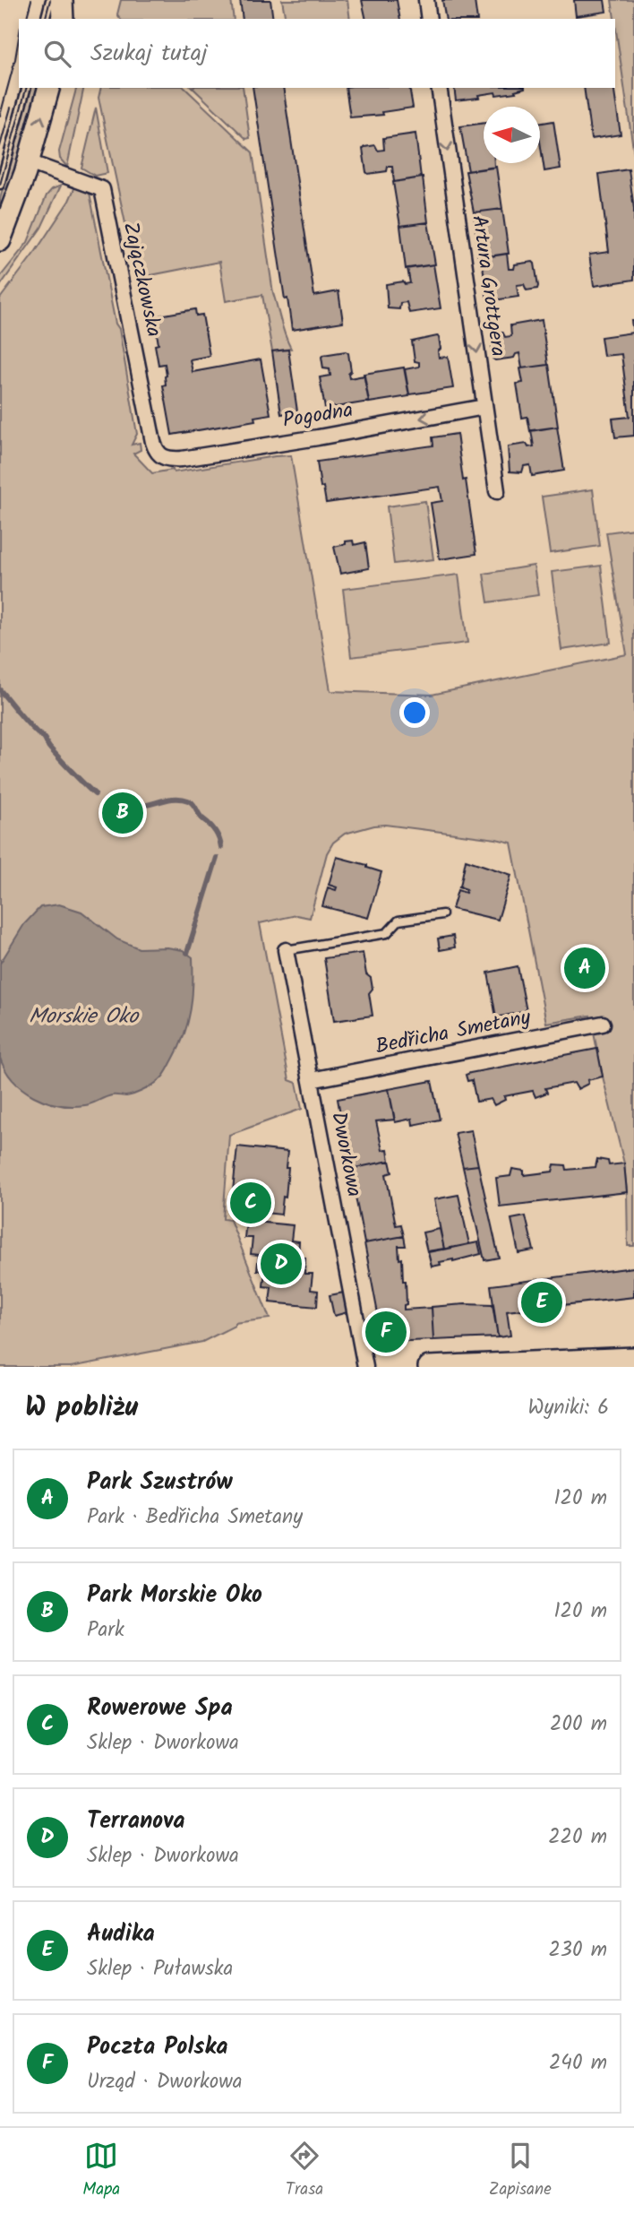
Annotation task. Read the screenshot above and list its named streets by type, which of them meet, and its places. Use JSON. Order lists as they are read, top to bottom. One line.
{"streets":{"street":["Zajączkowska","Artura Grottgera","Pogodna","Bedřicha Smetany","Dworkowa"]},"crossings":[["Zajączkowska","Pogodna"],["Artura Grottgera","Pogodna"],["Bedřicha Smetany","Dworkowa"]],"one_way":["Artura Grottgera","Pogodna"],"water":["Morskie Oko"],"north":"left","page":{"search":"Szukaj tutaj","pins":["B","A","C","D","E","F"],"heading":["W pobliżu","Wyniki: 6"],"list":[{"mark":"A","name":"Park Szustrów","note":"Park · Bedřicha Smetany","value":"120 m"},{"mark":"B","name":"Park Morskie Oko","note":"Park","value":"120 m"},{"mark":"C","name":"Rowerowe Spa","note":"Sklep · Dworkowa","value":"200 m"},{"mark":"D","name":"Terranova","note":"Sklep · Dworkowa","value":"220 m"},{"mark":"E","name":"Audika","note":"Sklep · Puławska","value":"230 m"},{"mark":"F","name":"Poczta Polska","note":"Urząd · Dworkowa","value":"240 m"}],"nav":["Mapa","Trasa","Zapisane"]}}
